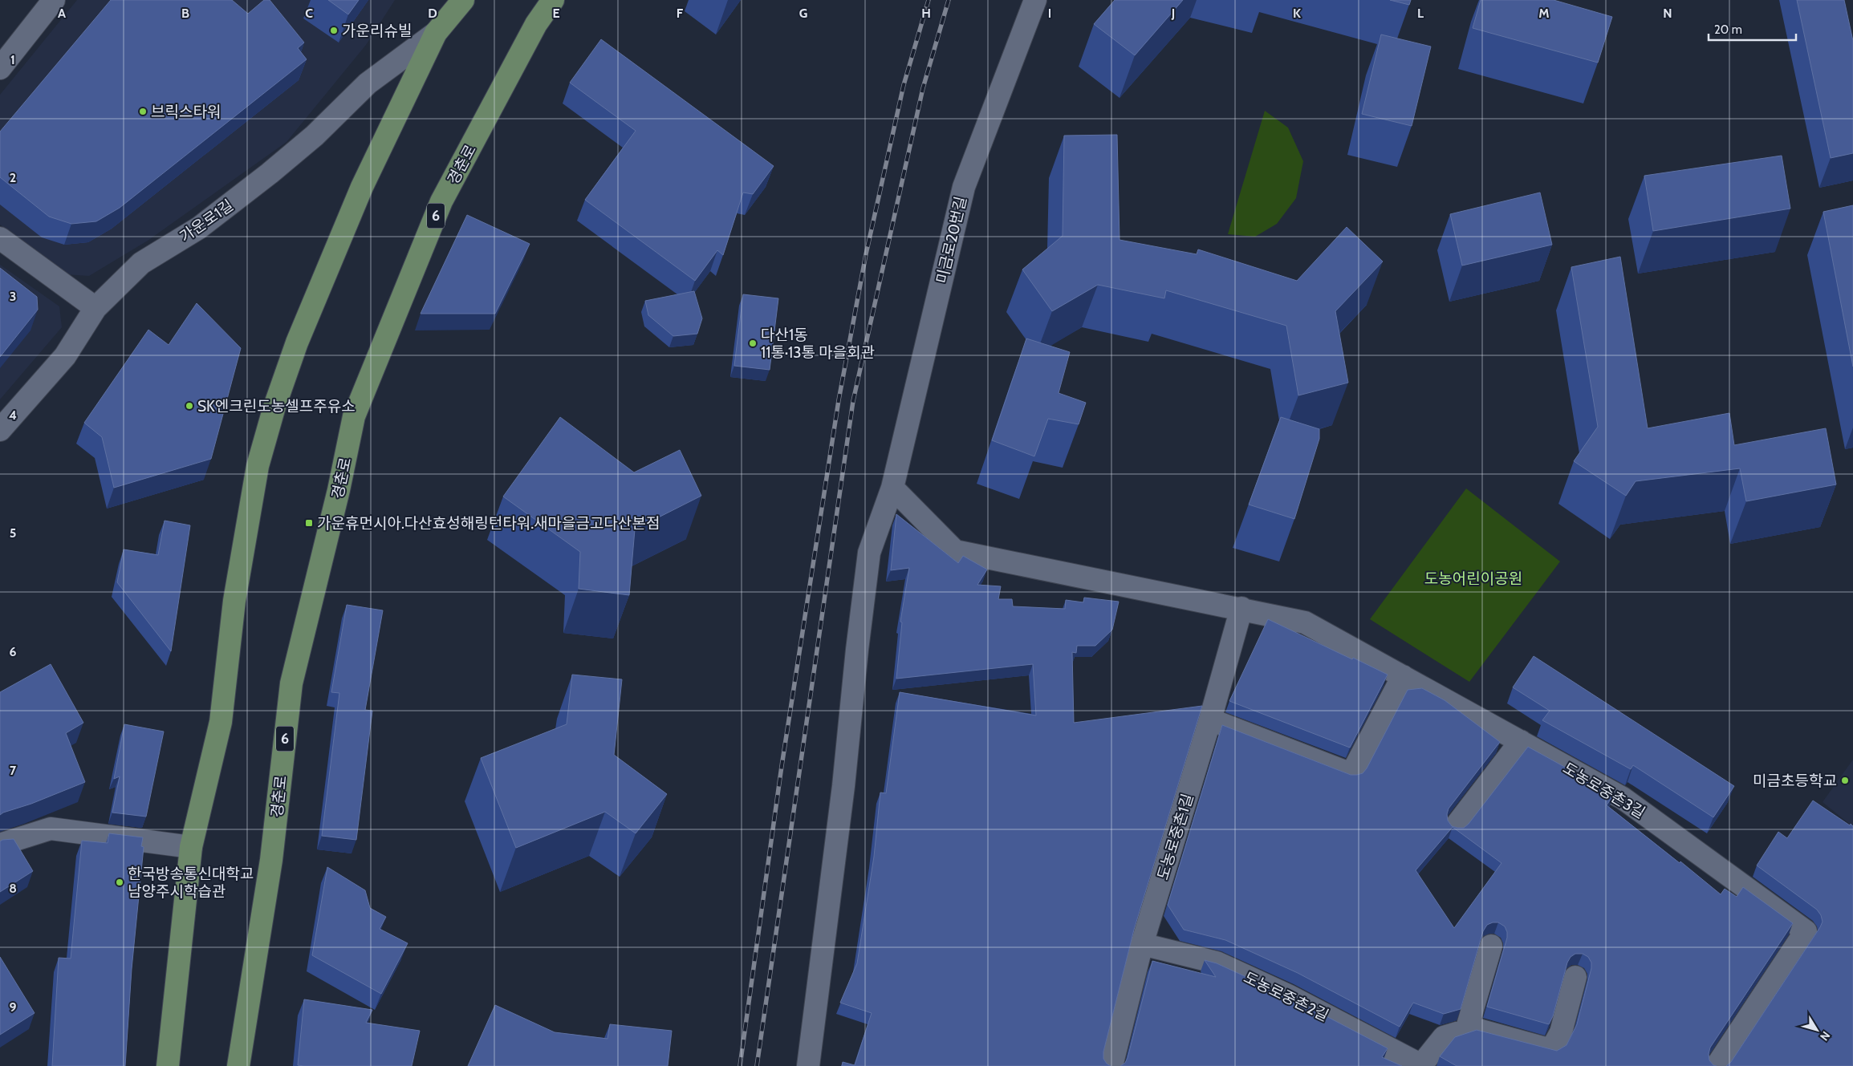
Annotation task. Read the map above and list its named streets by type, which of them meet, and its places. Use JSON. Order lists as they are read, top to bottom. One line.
{"streets":{"main road":["경춘로","6"],"street":["가운로1길","미금로20번길","도농로중촌3길","도농로중촌1길","도농로중촌2길"]},"crossings":[["미금로20번길","도농로중촌3길"],["도농로중촌3길","도농로중촌1길"],["도농로중촌1길","도농로중촌2길"]],"parks":["도농어린이공원"],"places":{"other":["가운리슈빌","브릭스타워","다산1동 11통·13통 마을회관","SK엔크린도농셀프주유소","미금초등학교","한국방송통신대학교 남양주시학습관"],"transit":["가운휴먼시아.다산효성해링턴타워.새마을금고다산본점"]},"scale_bar":"20 m","north":"bottom right","grid":{"columns":["A","B","C","D","E","F","G","H","I","J","K","L","M","N"],"rows":["1","2","3","4","5","6","7","8","9"]}}
